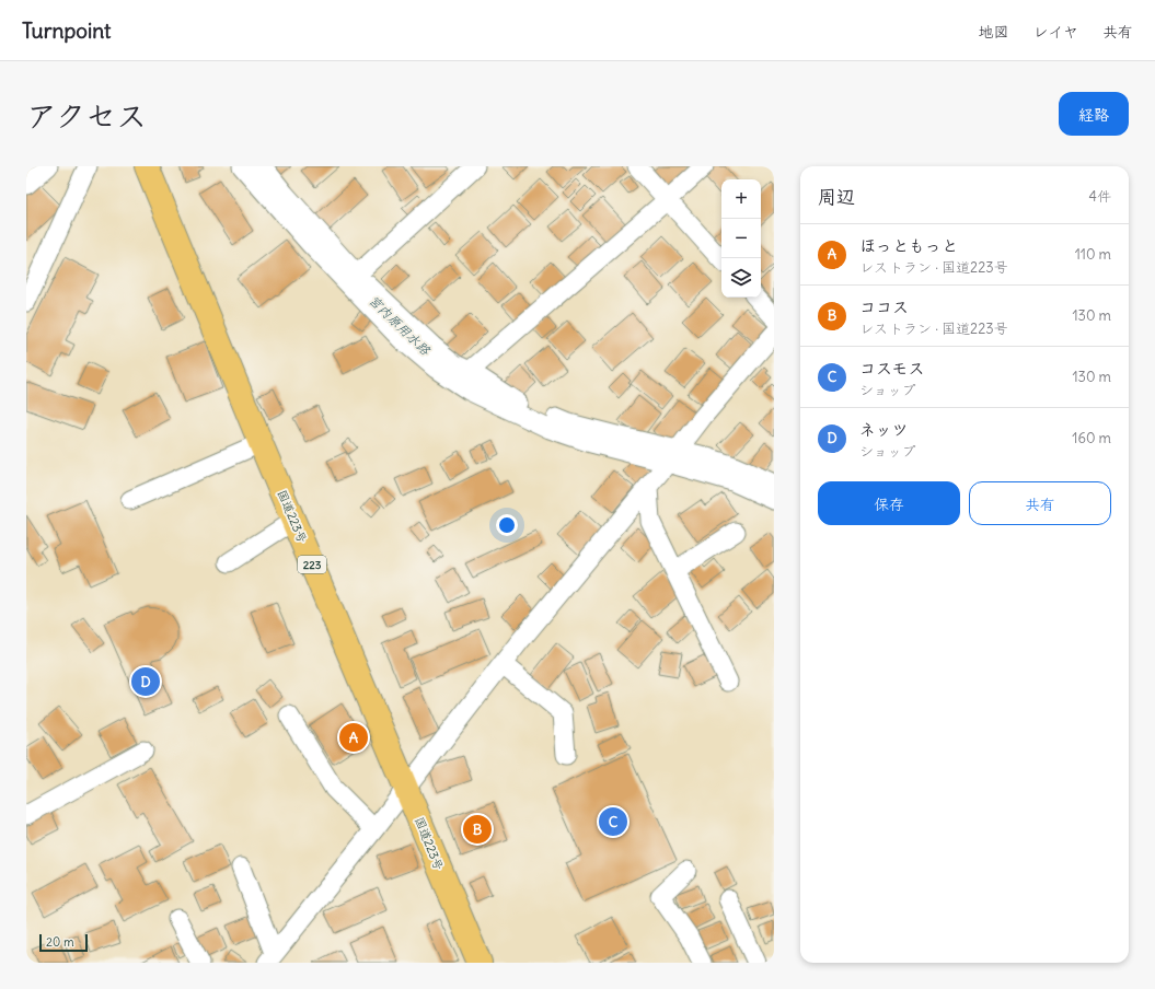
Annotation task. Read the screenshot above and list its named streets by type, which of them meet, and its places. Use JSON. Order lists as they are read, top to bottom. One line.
{"streets":{"highway":["国道223号","223"]},"water":["宮内原用水路"],"scale_bar":"20 m","page":{"header":"Turnpoint","nav":["地図","レイヤ","共有"],"title":"アクセス","buttons":["経路",["保存","共有"]],"heading":["周辺","4件"],"map_buttons":["+","−"],"list":[{"mark":"A","name":"ほっともっと","note":"レストラン · 国道223号","value":"110 m"},{"mark":"B","name":"ココス","note":"レストラン · 国道223号","value":"130 m"},{"mark":"C","name":"コスモス","note":"ショップ","value":"130 m"},{"mark":"D","name":"ネッツ","note":"ショップ","value":"160 m"}],"pins":["D","A","C","B"],"scale":"20 m"}}
